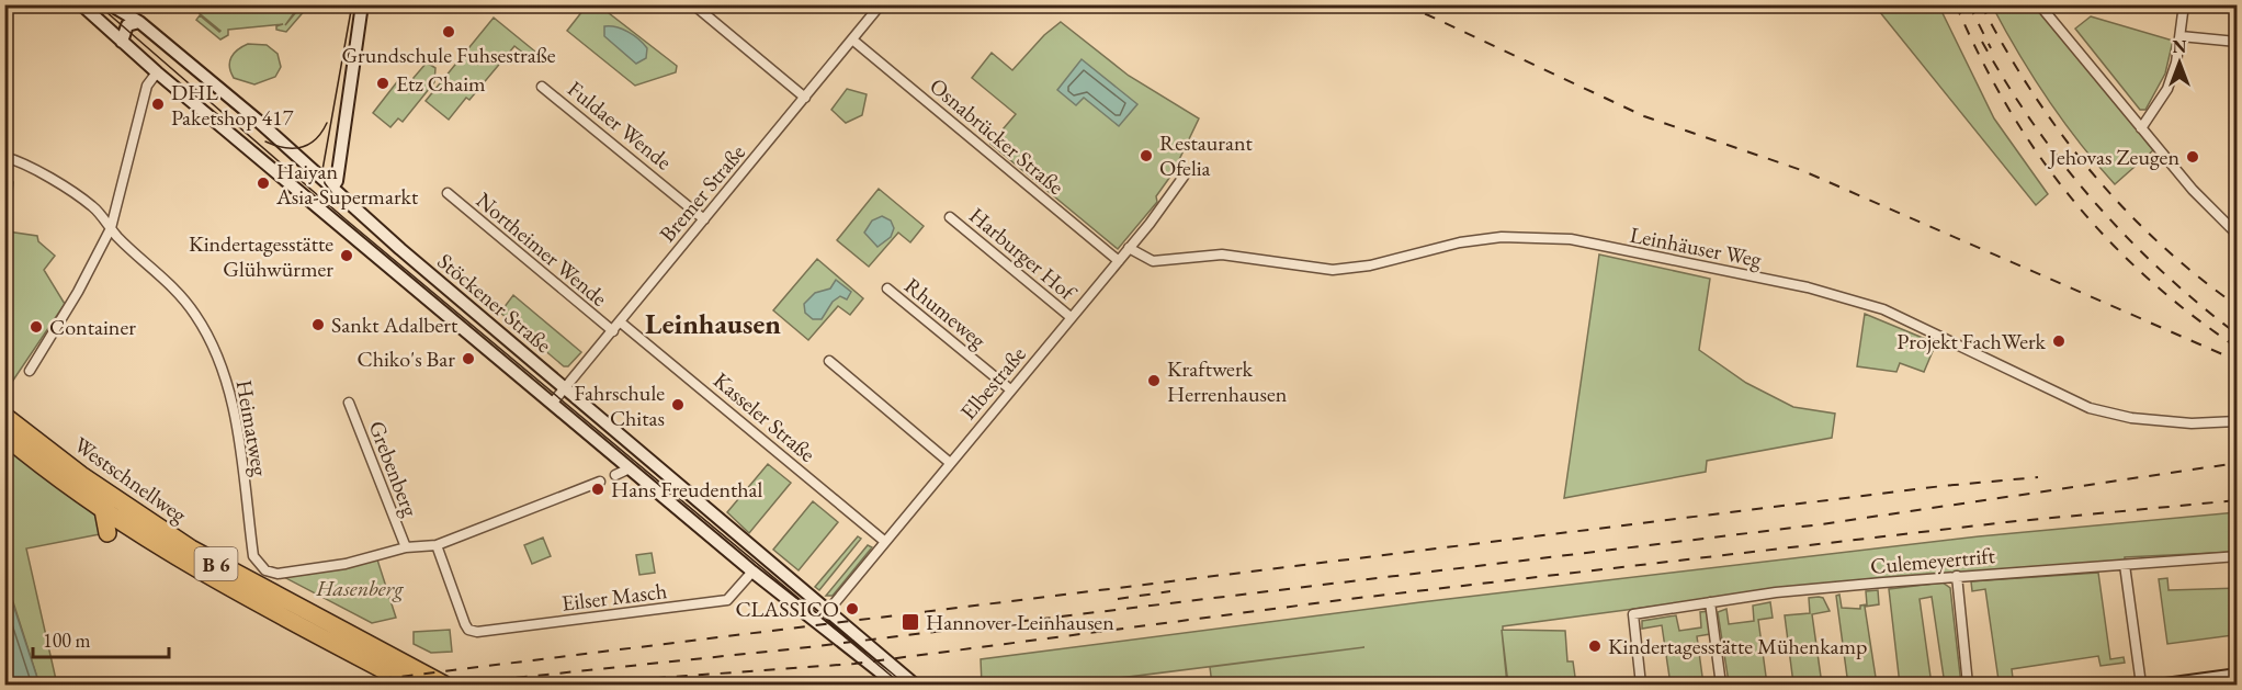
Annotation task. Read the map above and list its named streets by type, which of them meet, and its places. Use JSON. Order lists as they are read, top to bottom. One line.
{"streets":{"highway":["Westschnellweg","B 6"],"street":["Fuldaer Wende","Osnabrücker Straße","Bremer Straße","Leinhäuser Weg","Northeimer Wende","Harburger Hof","Stöckener Straße","Rhumeweg","Elbestraße","Kasseler Straße","Heimatweg","Grebenberg","Culemeyertrift","Eilser Masch"]},"crossings":[["Fuldaer Wende","Bremer Straße"],["Osnabrücker Straße","Bremer Straße"],["Osnabrücker Straße","Elbestraße"],["Bremer Straße","Northeimer Wende"],["Bremer Straße","Stöckener Straße"],["Bremer Straße","Kasseler Straße"],["Leinhäuser Weg","Elbestraße"],["Harburger Hof","Elbestraße"],["Stöckener Straße","Elbestraße"],["Stöckener Straße","Eilser Masch"],["Rhumeweg","Elbestraße"],["Elbestraße","Kasseler Straße"],["Heimatweg","Grebenberg"]],"districts":["Leinhausen"],"parks":["Hasenberg"],"places":{"other":["Grundschule Fuhsestraße","Etz Chaim","DHL Paketshop 417","Restaurant Ofelia","Jehovas Zeugen","Haiyan Asia-Supermarkt","Kindertagesstätte Glühwürmer","Sankt Adalbert","Container","Projekt FachWerk","Chiko's Bar","Kraftwerk Herrenhausen","Fahrschule Chitas","Hans Freudenthal","CLASSICO","Kindertagesstätte Mühenkamp"],"transit":["Hannover-Leinhausen"]},"scale_bar":"100 m","north":"top"}
